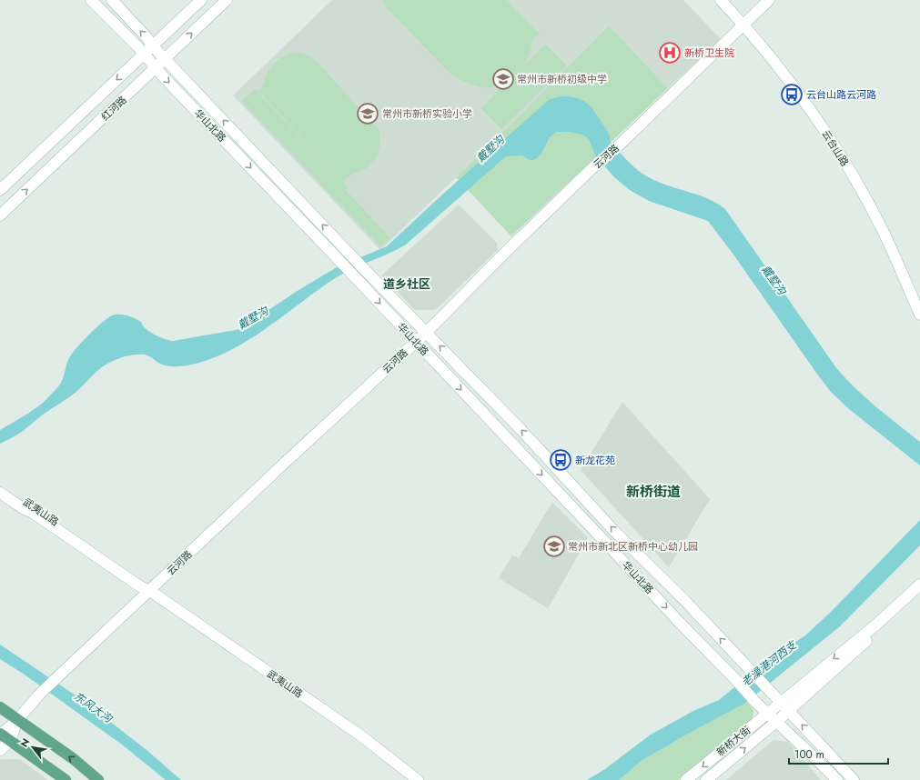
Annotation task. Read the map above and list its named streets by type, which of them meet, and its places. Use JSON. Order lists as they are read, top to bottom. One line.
{"streets":{"street":["红河路","华山北路","云台山路","云河路","武夷山路","新桥大街"]},"crossings":[["红河路","华山北路"],["华山北路","云河路"],["华山北路","新桥大街"],["云台山路","云河路"],["云河路","武夷山路"]],"districts":["道乡社区","新桥街道"],"water":["戴墅沟","老澡港河西支","东风大沟"],"places":{"hospital":["新桥卫生院"],"school or university":["常州市新桥初级中学","常州市新桥实验小学","常州市新北区新桥中心幼儿园"],"bus stop":["云台山路云河路","新龙花苑"]},"scale_bar":"100 m","north":"top left"}
